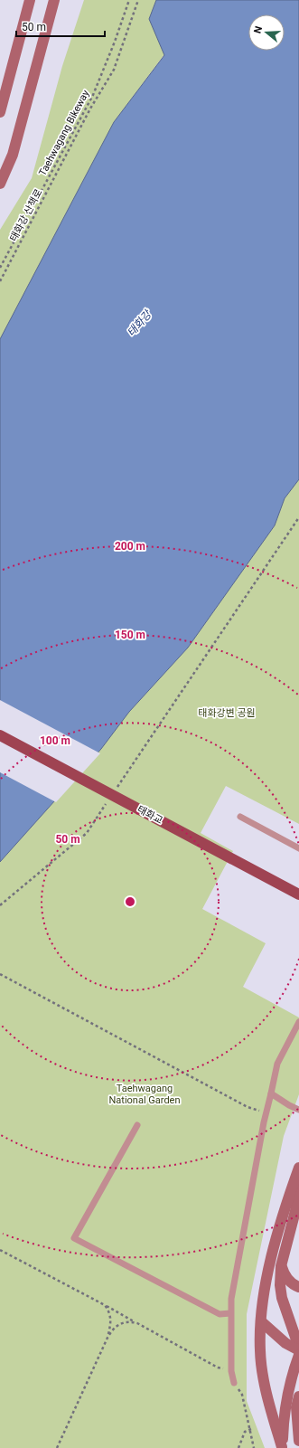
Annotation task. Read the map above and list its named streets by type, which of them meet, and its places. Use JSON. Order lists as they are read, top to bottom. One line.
{"streets":{"main road":["태화교"],"path":["Taehwagang Bikeway","태화강 산책로"]},"water":["태화강"],"parks":["태화강변 공원","Taehwagang National Garden"],"scale_bar":"50 m","north":"left","rings":["200 m","150 m","100 m","50 m"]}
